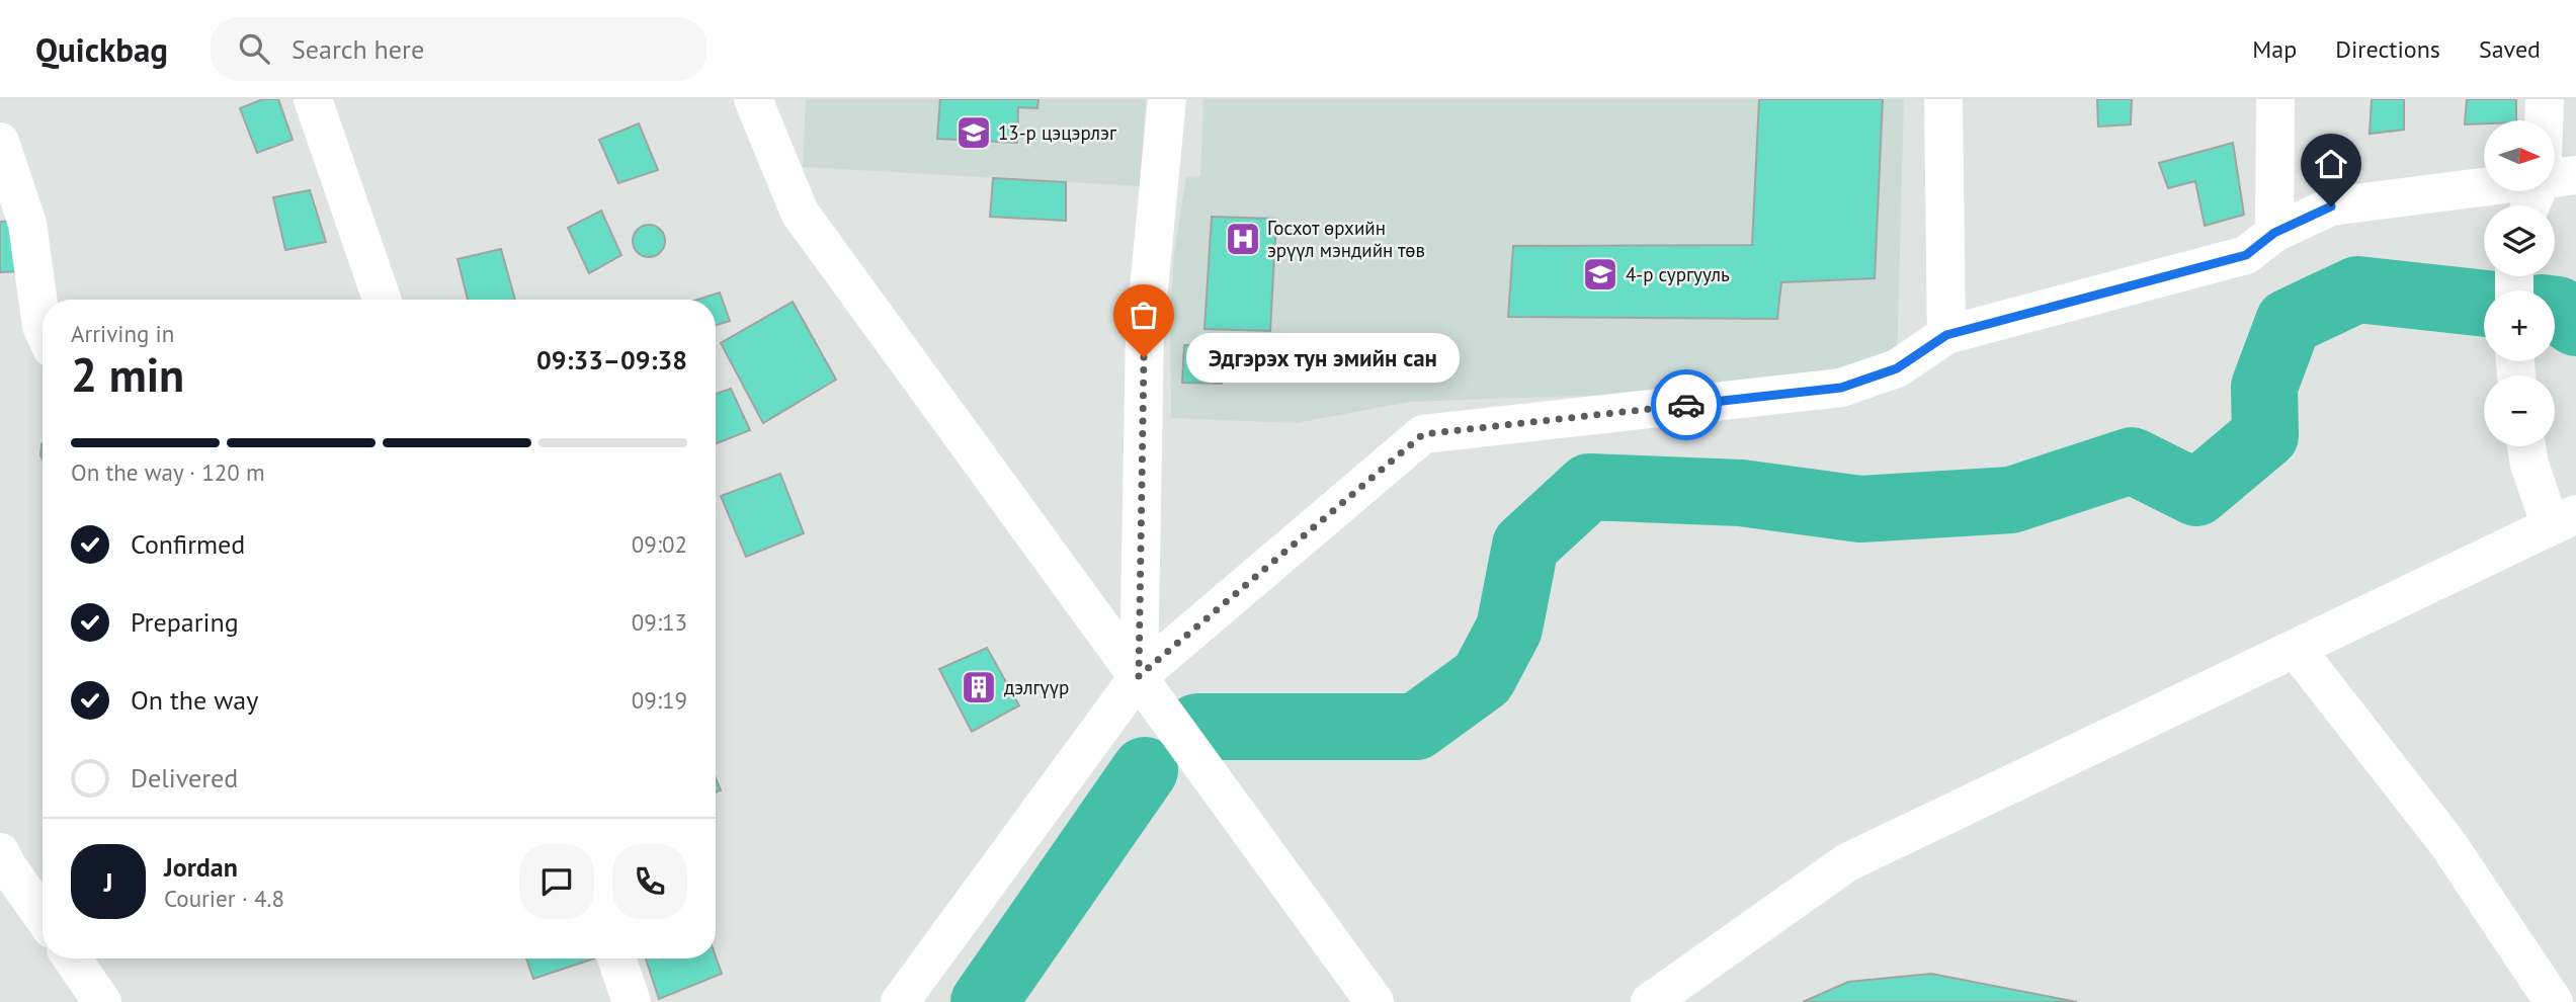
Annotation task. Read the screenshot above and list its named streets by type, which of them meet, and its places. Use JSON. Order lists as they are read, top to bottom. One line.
{"places":{"school or university":["13-р цэцэрлэг","4-р сургууль"],"hospital":["Госхот өрхийн эрүүл мэндийн төв"],"other":["Эдгэрэх тун эмийн сан"],"building":["дэлгүүр"]},"north":"right","page":{"header":"Quickbag","search":"Search here","nav":["Map","Directions","Saved"],"map_buttons":["+","−"],"heading":["2 min","Arriving in","09:33–09:38"],"panel":["Jordan","Courier · 4.8"],"bubble":"Эдгэрэх тун эмийн сан","bar":"On the way · 120 m","list":[["Confirmed","09:02"],["Preparing","09:13"],["On the way","09:19"],"Delivered"],"round":"J"}}
